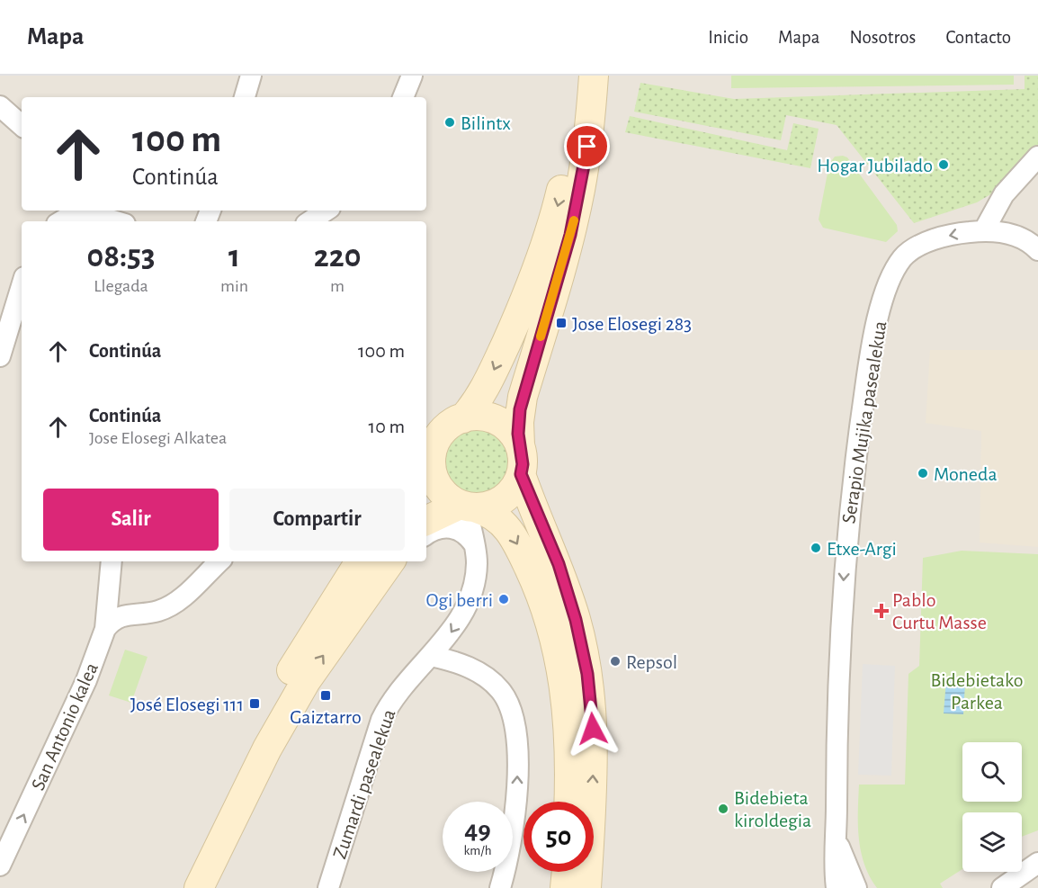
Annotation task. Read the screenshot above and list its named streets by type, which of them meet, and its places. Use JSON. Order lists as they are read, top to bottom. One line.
{"streets":{"street":["Serapio Mujika pasealekua","San Antonio kalea","Zumardi pasealekua"]},"one_way":["Serapio Mujika pasealekua","San Antonio kalea"],"parks":["Bidebietako Parkea"],"places":{"other":["Bilintx","Hogar Jubilado","Moneda","Etxe-Argi","Ogi berri","Repsol","Bidebieta kiroldegia"],"transit":["Jose Elosegi 283","Gaiztarro","José Elosegi 111"],"health":["Pablo Curtu Masse"]},"page":{"header":"Mapa","nav":["Inicio","Mapa","Nosotros","Contacto"],"turn":["100 m","Continúa"],"eta":["08:53","Llegada","1","min","220","m"],"list":[{"name":"Continúa","value":"100 m"},{"name":"Continúa","note":"Jose Elosegi Alkatea","value":"10 m"}],"buttons":["Salir","Compartir"],"speed":"49 km/h","limit":"50"}}
